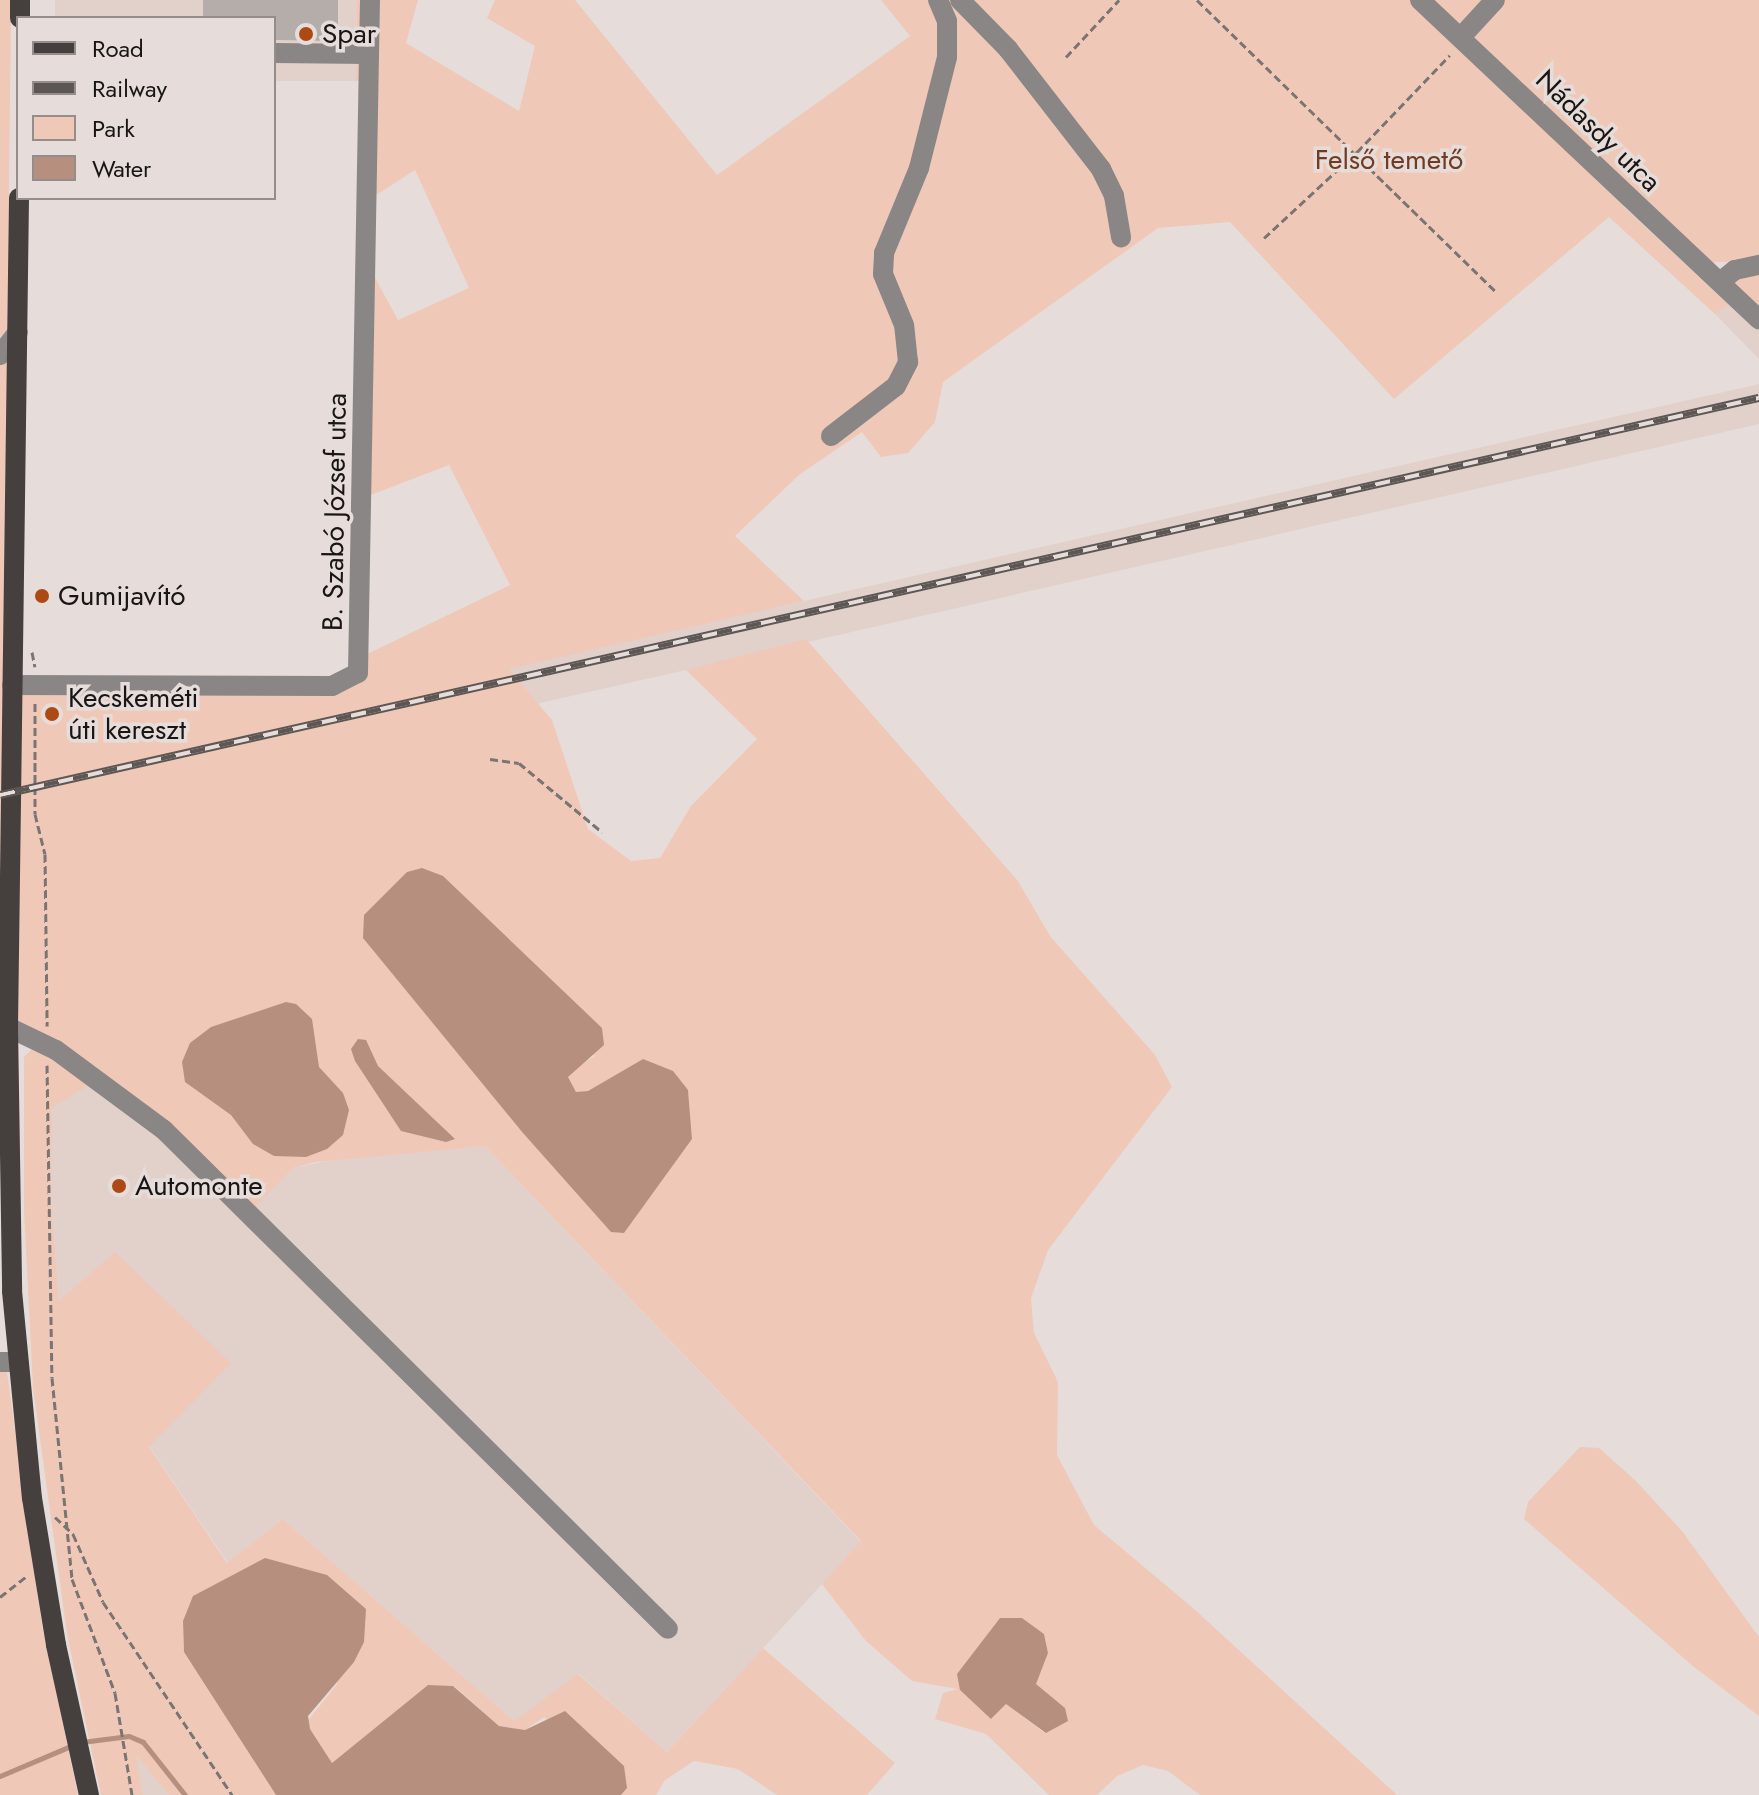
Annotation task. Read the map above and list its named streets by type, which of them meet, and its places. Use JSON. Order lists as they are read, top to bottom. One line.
{"streets":{"street":["Nádasdy utca","B. Szabó József utca"]},"parks":["Felső temető"],"places":["Spar","Gumijavító","Kecskeméti úti kereszt","Automonte"],"legend":["Road","Railway","Park","Water"]}
